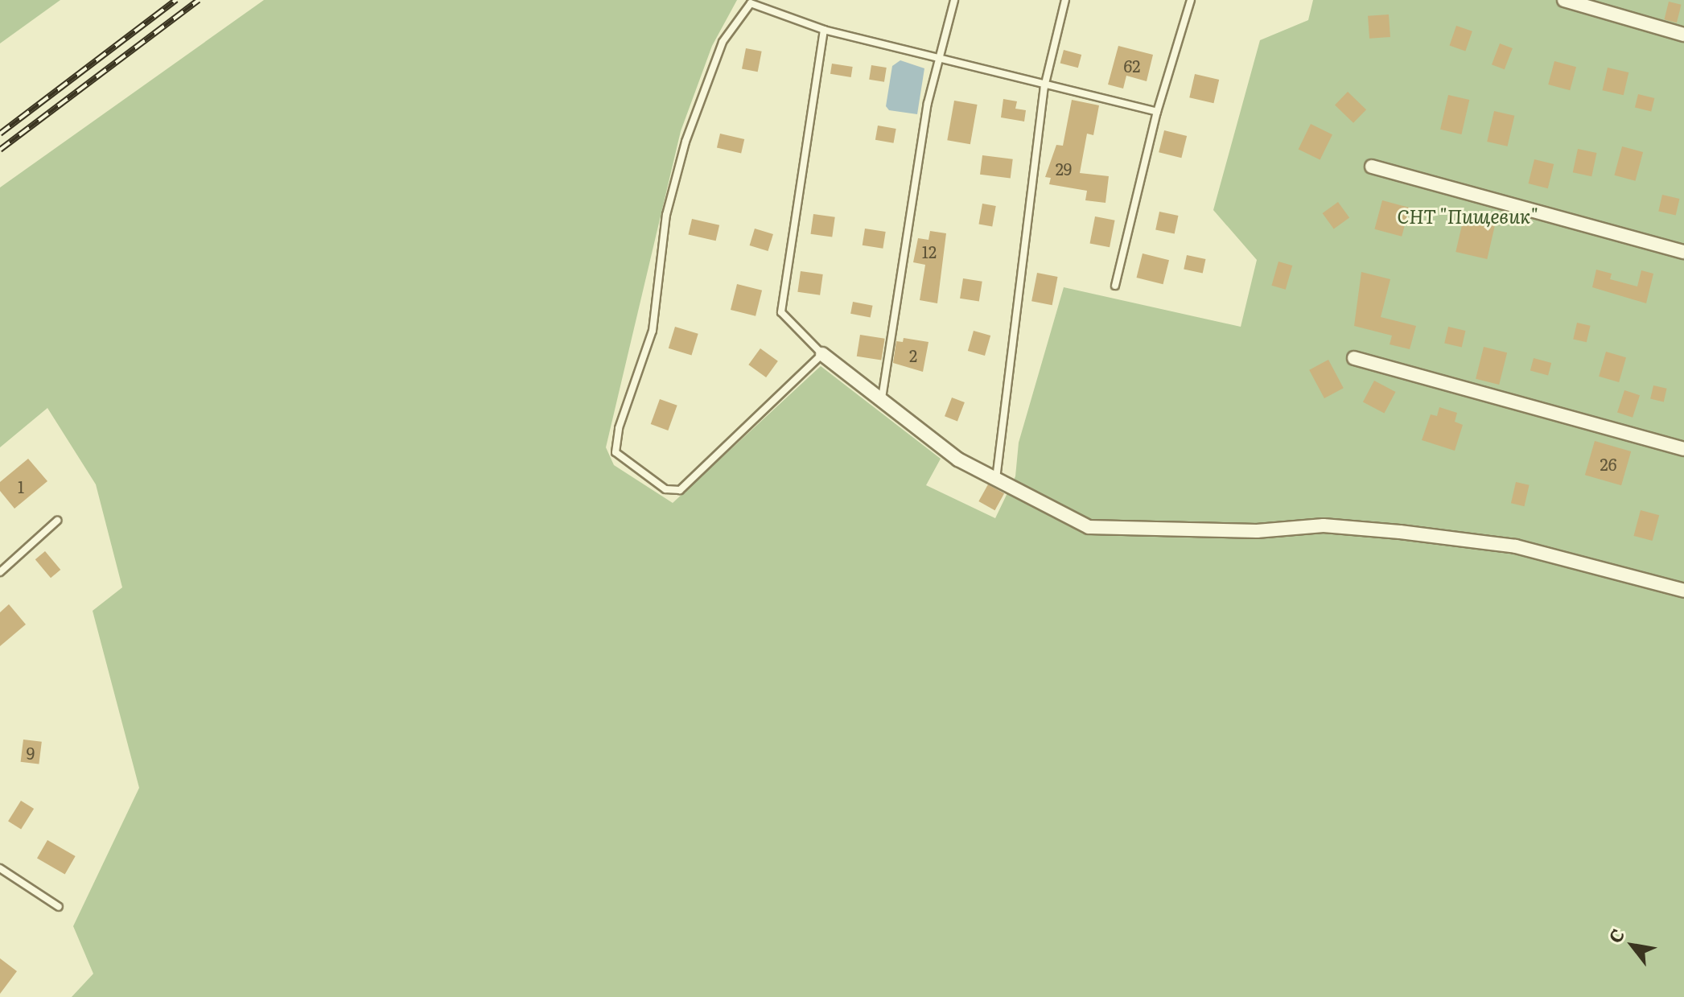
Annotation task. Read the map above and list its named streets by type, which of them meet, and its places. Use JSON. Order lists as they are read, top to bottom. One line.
{"parks":["СНТ \"Пищевик\""],"house_numbers":["62","29","12","2","26","1","9"],"north":"top left"}
